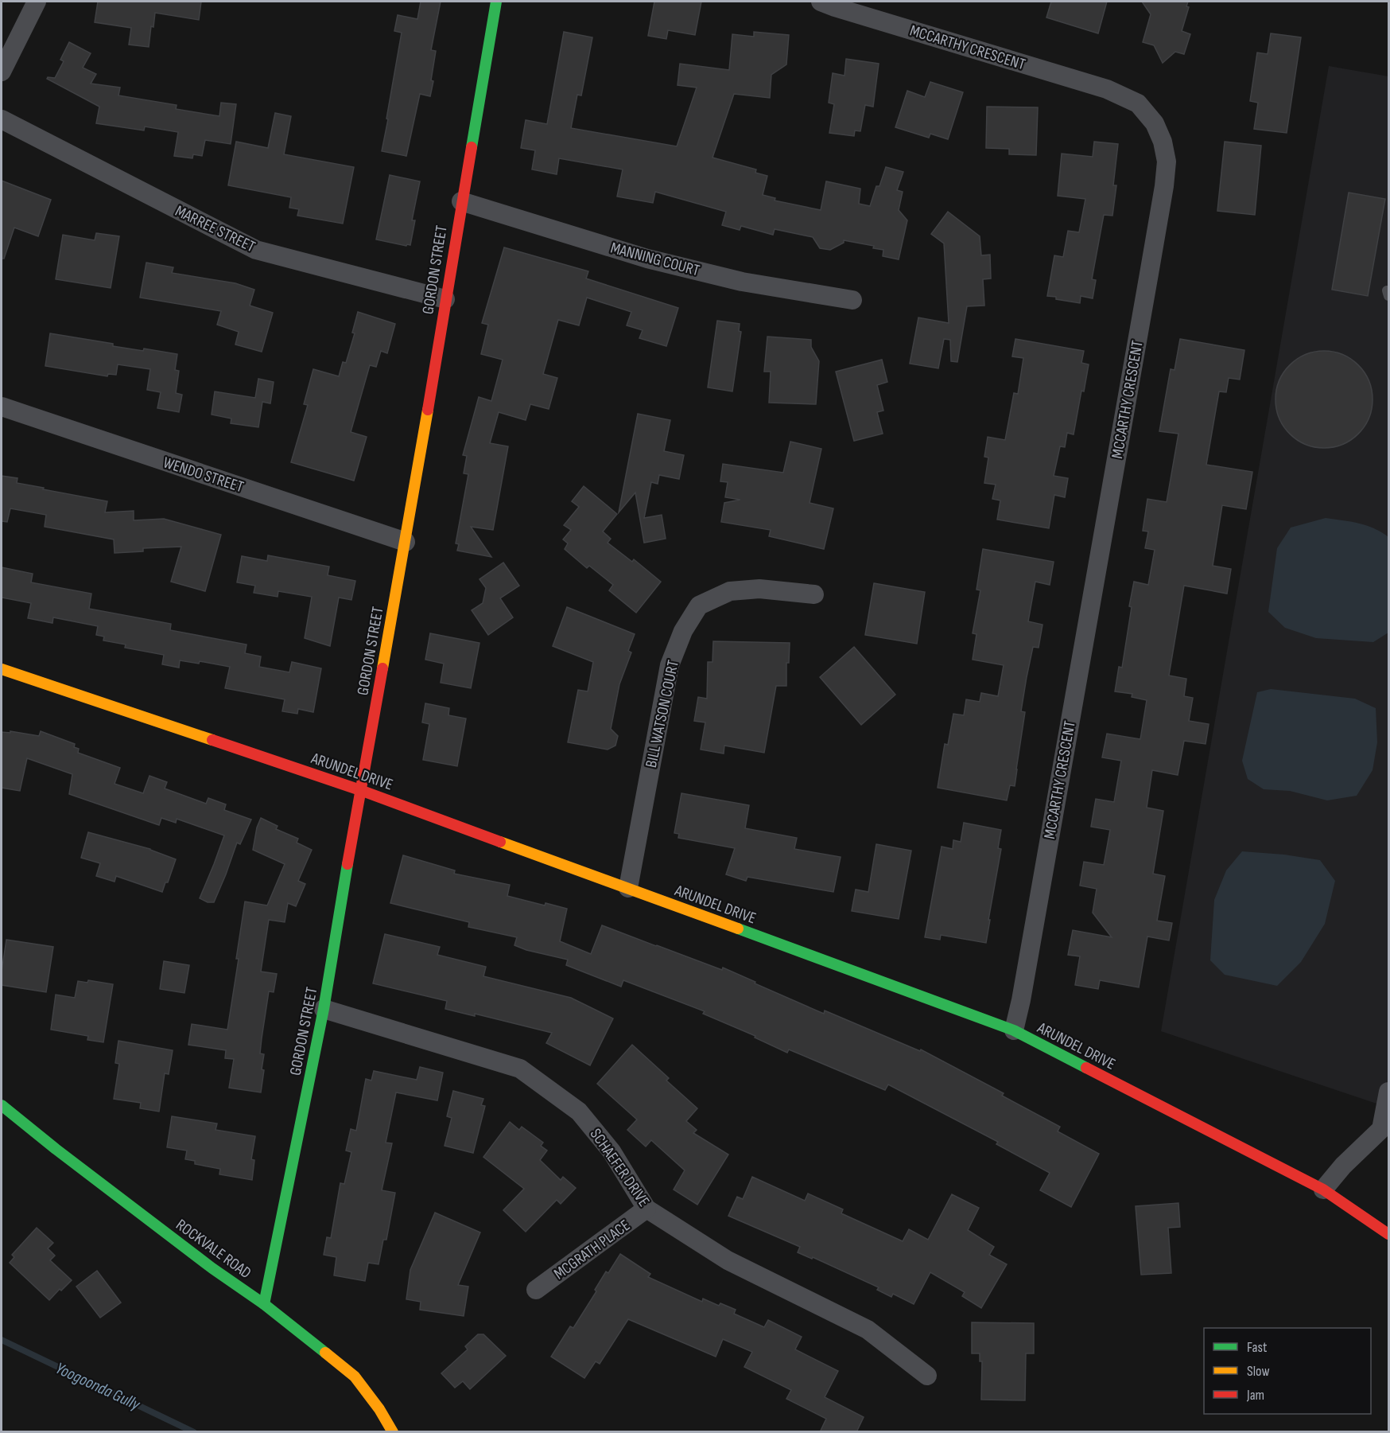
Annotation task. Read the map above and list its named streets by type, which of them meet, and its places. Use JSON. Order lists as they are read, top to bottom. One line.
{"streets":{"street":["MCCARTHY CRESCENT","MARREE STREET","MANNING COURT","GORDON STREET","WENDO STREET","BILL WATSON COURT","ARUNDEL DRIVE","SCHAEFER DRIVE","ROCKVALE ROAD","MCGRATH PLACE"]},"crossings":[["MCCARTHY CRESCENT","ARUNDEL DRIVE"],["MARREE STREET","GORDON STREET"],["MANNING COURT","GORDON STREET"],["GORDON STREET","WENDO STREET"],["GORDON STREET","ARUNDEL DRIVE"],["GORDON STREET","SCHAEFER DRIVE"],["GORDON STREET","ROCKVALE ROAD"],["BILL WATSON COURT","ARUNDEL DRIVE"],["SCHAEFER DRIVE","MCGRATH PLACE"]],"water":["Yoogoonda Gully"],"legend":["Fast","Slow","Jam"]}
